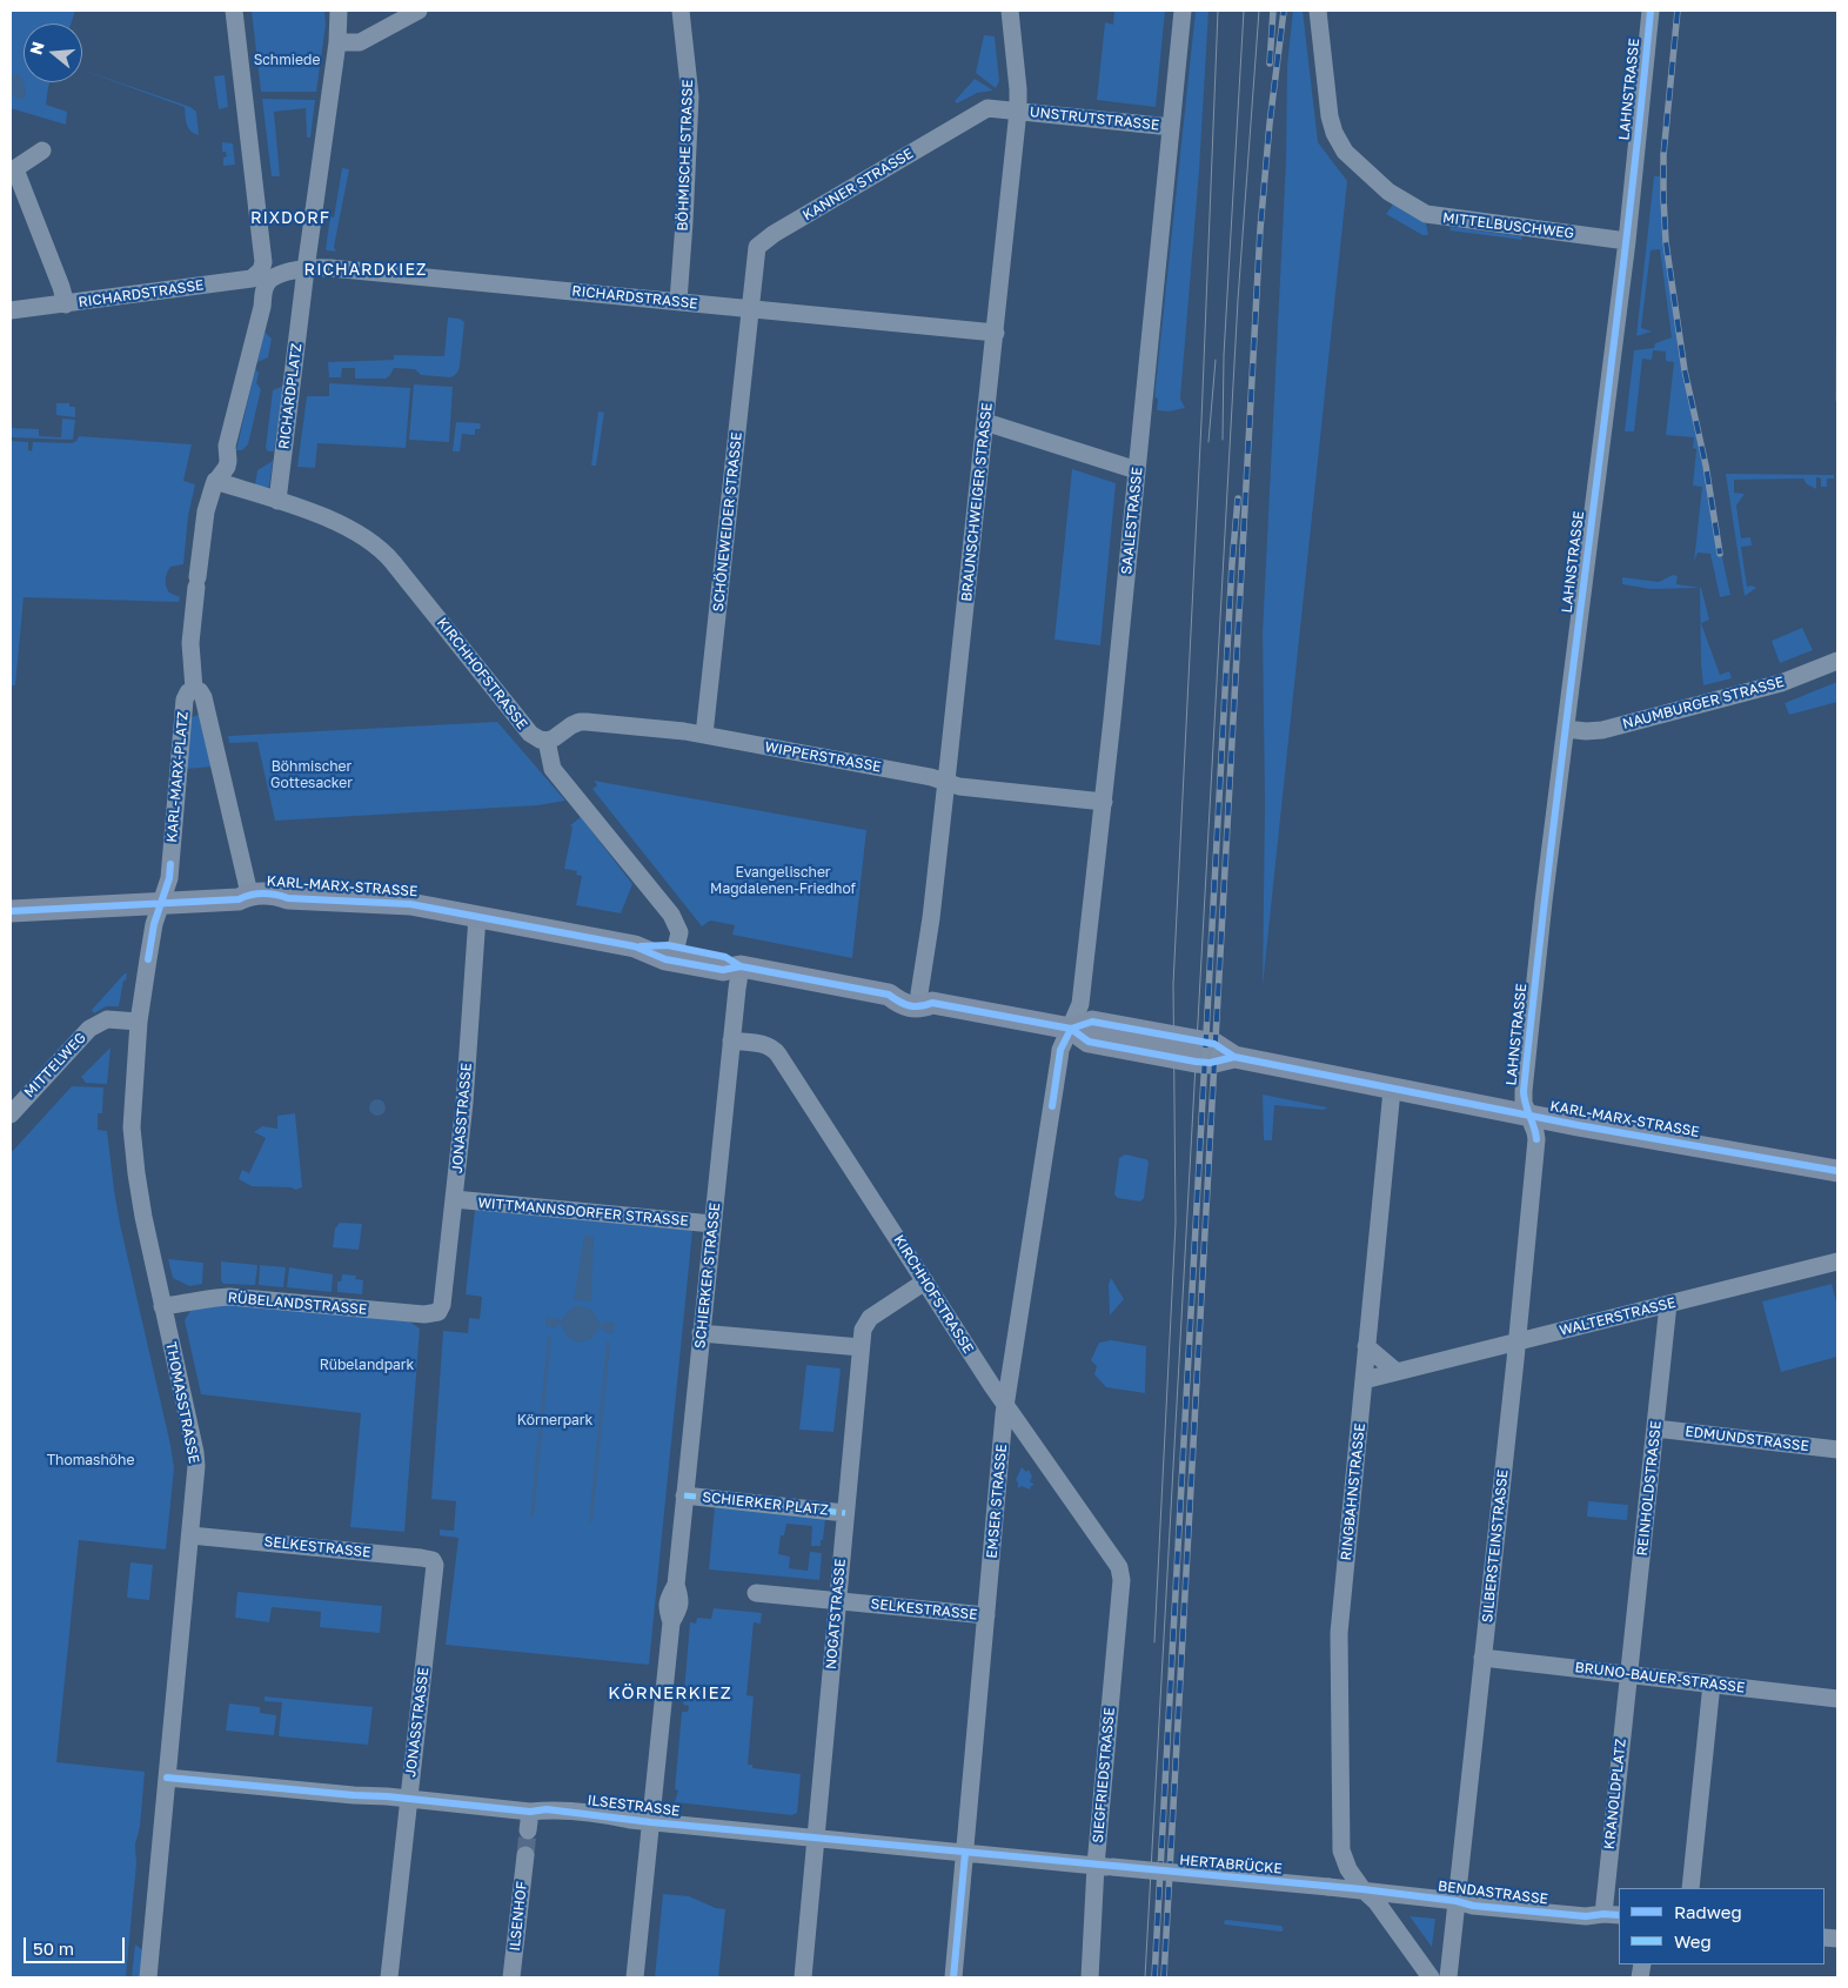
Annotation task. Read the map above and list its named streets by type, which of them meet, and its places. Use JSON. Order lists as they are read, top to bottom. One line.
{"streets":{"main road":["KARL-MARX-STRASSE"],"street":["LAHNSTRASSE","UNSTRUTSTRASSE","BÖHMISCHE STRASSE","KANNER STRASSE","MITTELBUSCHWEG","RICHARDSTRASSE","RICHARDPLATZ","BRAUNSCHWEIGER STRASSE","SAALESTRASSE","SCHÖNEWEIDER STRASSE","KIRCHHOFSTRASSE","NAUMBURGER STRASSE","WIPPERSTRASSE","KARL-MARX-PLATZ","MITTELWEG","JONASSTRASSE","WITTMANNSDORFER STRASSE","SCHIERKER STRASSE","RÜBELANDSTRASSE","WALTERSTRASSE","THOMASSTRASSE","EDMUNDSTRASSE","REINHOLDSTRASSE","RINGBAHNSTRASSE","EMSER STRASSE","SCHIERKER PLATZ","SILBERSTEINSTRASSE","SELKESTRASSE","NOGATSTRASSE","BRUNO-BAUER-STRASSE","SIEGFRIEDSTRASSE","KRANOLDPLATZ","ILSESTRASSE","HERTABRÜCKE","BENDASTRASSE","ILSENHOF"]},"crossings":[["LAHNSTRASSE","MITTELBUSCHWEG"],["LAHNSTRASSE","NAUMBURGER STRASSE"],["LAHNSTRASSE","KARL-MARX-STRASSE"],["LAHNSTRASSE","SILBERSTEINSTRASSE"],["UNSTRUTSTRASSE","KANNER STRASSE"],["UNSTRUTSTRASSE","BRAUNSCHWEIGER STRASSE"],["UNSTRUTSTRASSE","SAALESTRASSE"],["BÖHMISCHE STRASSE","RICHARDSTRASSE"],["KANNER STRASSE","RICHARDSTRASSE"],["KANNER STRASSE","BRAUNSCHWEIGER STRASSE"],["KANNER STRASSE","SCHÖNEWEIDER STRASSE"],["RICHARDSTRASSE","RICHARDPLATZ"],["RICHARDSTRASSE","BRAUNSCHWEIGER STRASSE"],["RICHARDSTRASSE","SCHÖNEWEIDER STRASSE"],["RICHARDPLATZ","KIRCHHOFSTRASSE"],["BRAUNSCHWEIGER STRASSE","WIPPERSTRASSE"],["BRAUNSCHWEIGER STRASSE","KARL-MARX-STRASSE"],["SAALESTRASSE","WIPPERSTRASSE"],["SAALESTRASSE","KARL-MARX-STRASSE"],["SAALESTRASSE","EMSER STRASSE"],["SCHÖNEWEIDER STRASSE","WIPPERSTRASSE"],["KIRCHHOFSTRASSE","WIPPERSTRASSE"],["KIRCHHOFSTRASSE","SCHIERKER STRASSE"],["KIRCHHOFSTRASSE","EMSER STRASSE"],["KIRCHHOFSTRASSE","NOGATSTRASSE"],["KIRCHHOFSTRASSE","SIEGFRIEDSTRASSE"],["KARL-MARX-PLATZ","KARL-MARX-STRASSE"],["KARL-MARX-PLATZ","THOMASSTRASSE"],["KARL-MARX-STRASSE","JONASSTRASSE"],["KARL-MARX-STRASSE","SCHIERKER STRASSE"],["KARL-MARX-STRASSE","THOMASSTRASSE"],["KARL-MARX-STRASSE","RINGBAHNSTRASSE"],["KARL-MARX-STRASSE","EMSER STRASSE"],["KARL-MARX-STRASSE","SILBERSTEINSTRASSE"],["MITTELWEG","THOMASSTRASSE"],["JONASSTRASSE","WITTMANNSDORFER STRASSE"],["JONASSTRASSE","RÜBELANDSTRASSE"],["JONASSTRASSE","SELKESTRASSE"],["JONASSTRASSE","ILSESTRASSE"],["WITTMANNSDORFER STRASSE","SCHIERKER STRASSE"],["SCHIERKER STRASSE","SCHIERKER PLATZ"],["SCHIERKER STRASSE","ILSESTRASSE"],["RÜBELANDSTRASSE","THOMASSTRASSE"],["WALTERSTRASSE","REINHOLDSTRASSE"],["WALTERSTRASSE","RINGBAHNSTRASSE"],["WALTERSTRASSE","SILBERSTEINSTRASSE"],["THOMASSTRASSE","SELKESTRASSE"],["THOMASSTRASSE","ILSESTRASSE"],["EDMUNDSTRASSE","REINHOLDSTRASSE"],["REINHOLDSTRASSE","BRUNO-BAUER-STRASSE"],["REINHOLDSTRASSE","KRANOLDPLATZ"],["RINGBAHNSTRASSE","HERTABRÜCKE"],["RINGBAHNSTRASSE","BENDASTRASSE"],["EMSER STRASSE","SELKESTRASSE"],["EMSER STRASSE","ILSESTRASSE"],["SCHIERKER PLATZ","NOGATSTRASSE"],["SILBERSTEINSTRASSE","BRUNO-BAUER-STRASSE"],["SILBERSTEINSTRASSE","BENDASTRASSE"],["SELKESTRASSE","NOGATSTRASSE"],["NOGATSTRASSE","ILSESTRASSE"],["BRUNO-BAUER-STRASSE","KRANOLDPLATZ"],["SIEGFRIEDSTRASSE","ILSESTRASSE"],["SIEGFRIEDSTRASSE","HERTABRÜCKE"],["KRANOLDPLATZ","BENDASTRASSE"],["ILSESTRASSE","HERTABRÜCKE"],["HERTABRÜCKE","BENDASTRASSE"]],"districts":["RIXDORF","RICHARDKIEZ","KÖRNERKIEZ"],"parks":["Schmiede","Böhmischer Gottesacker","Evangelischer Magdalenen-Friedhof","Rübelandpark","Körnerpark","Thomashöhe"],"legend":["Radweg","Weg"],"scale_bar":"50 m","north":"left"}
